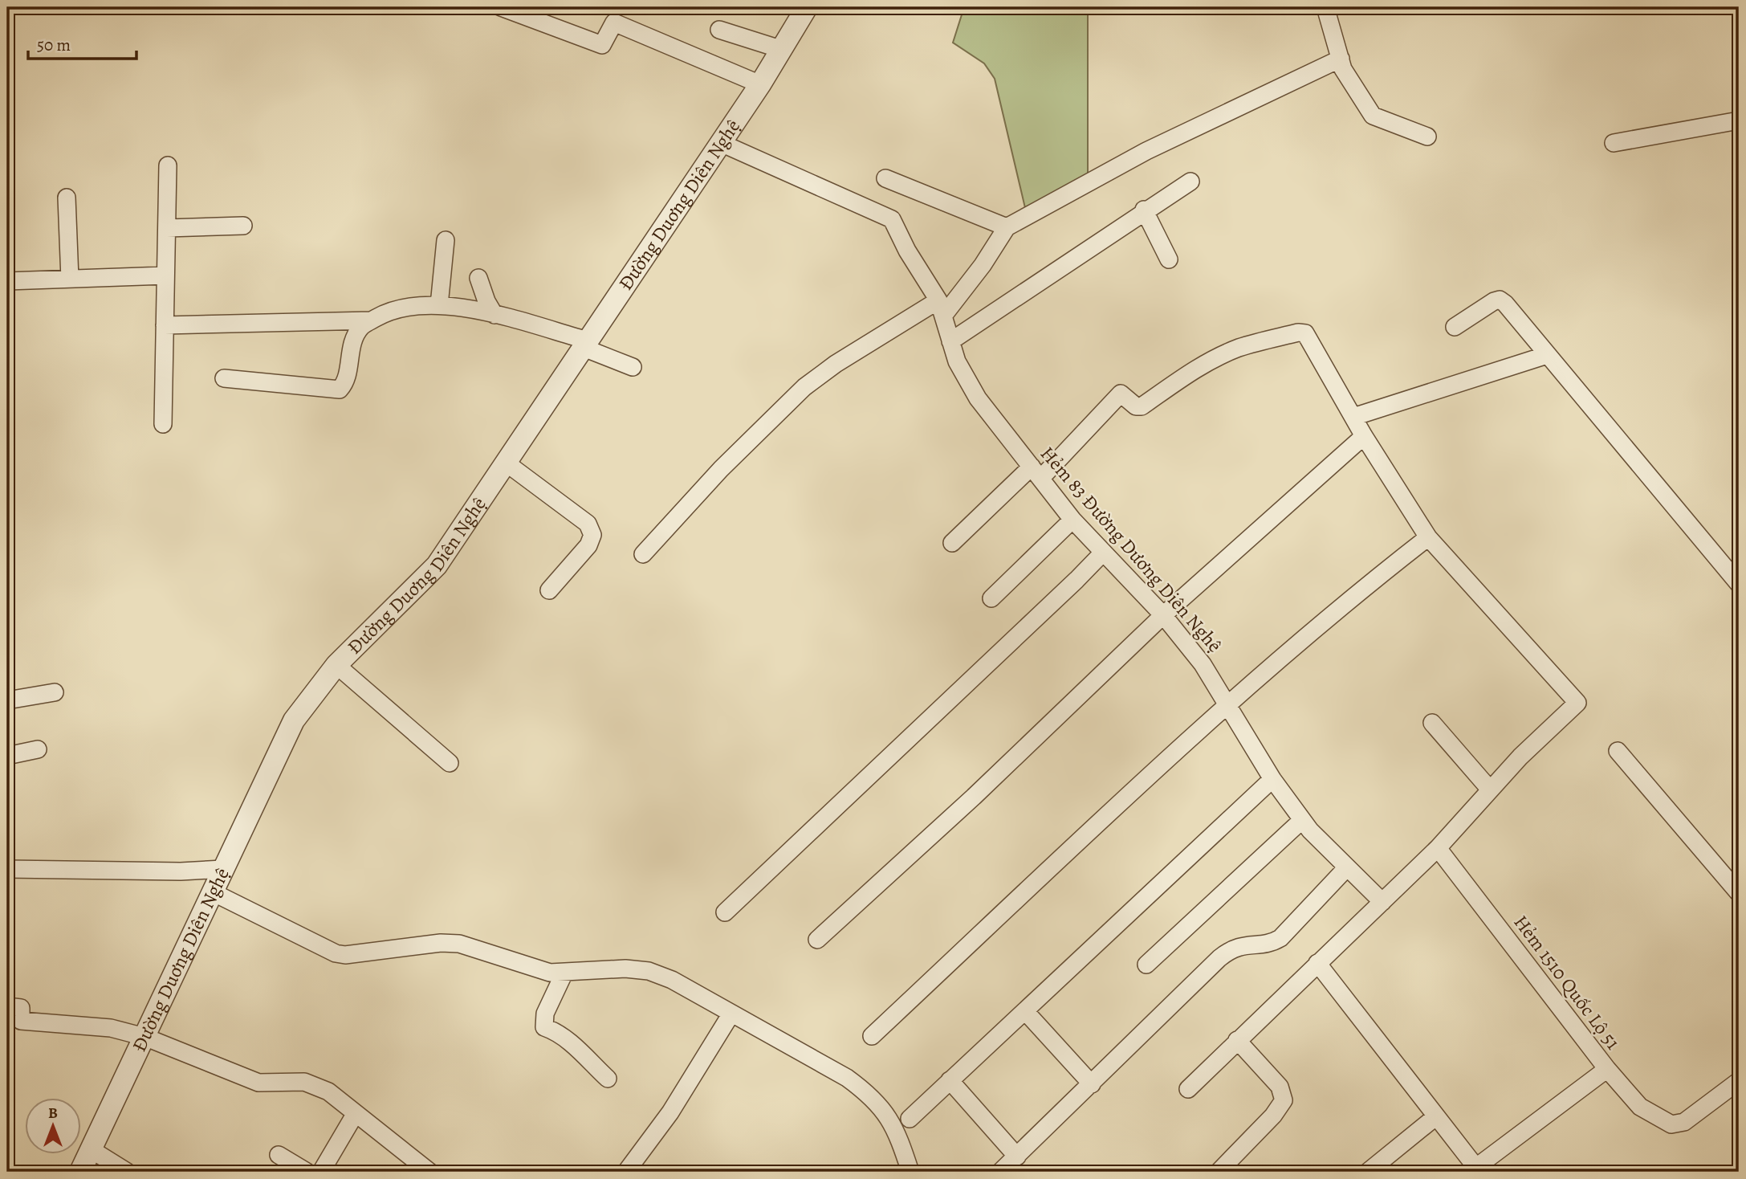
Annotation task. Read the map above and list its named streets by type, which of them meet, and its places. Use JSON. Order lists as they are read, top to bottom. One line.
{"streets":{"street":["Đường Duơng Diên Nghệ","Hẻm 83 Đường Dương Diên Nghệ","Hẻm 1510 Quốc Lộ 51"]},"crossings":[["Đường Duơng Diên Nghệ","Hẻm 83 Đường Dương Diên Nghệ"]],"scale_bar":"50 m","north":"top"}
